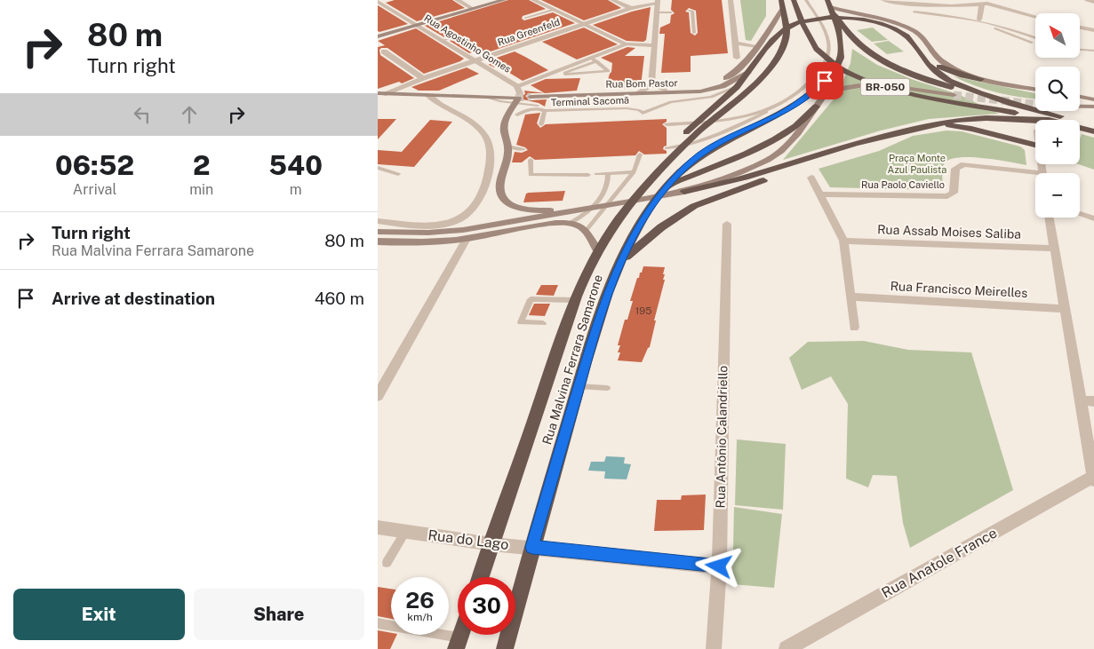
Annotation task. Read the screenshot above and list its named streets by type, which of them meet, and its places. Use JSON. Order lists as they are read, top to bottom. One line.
{"streets":{"highway":["BR-050","Rua Malvina Ferrara Samarone"],"main road":["Rua Bom Pastor"],"street":["Rua Greenfeld","Rua Agostinho Gomes","Rua Paolo Caviello","Rua Assab Moises Saliba","Rua Francisco Meirelles","Rua Antônio Calandriello","Rua do Lago","Rua Anatole France"],"lane":["Terminal Sacomã"]},"crossings":[["Rua Greenfeld","Rua Agostinho Gomes"],["Rua Agostinho Gomes","Terminal Sacomã"],["Rua Malvina Ferrara Samarone","Rua do Lago"],["Rua Antônio Calandriello","Rua do Lago"]],"parks":["Praça Monte Azul Paulista"],"house_numbers":["195"],"north":"top left","page":{"turn":["80 m","Turn right"],"map_buttons":["+","−"],"eta":["06:52","Arrival","2","min","540","m"],"list":[{"name":"Turn right","note":"Rua Malvina Ferrara Samarone","value":"80 m"},{"name":"Arrive at destination","value":"460 m"}],"speed":"26 km/h","limit":"30","buttons":["Exit","Share"]}}
